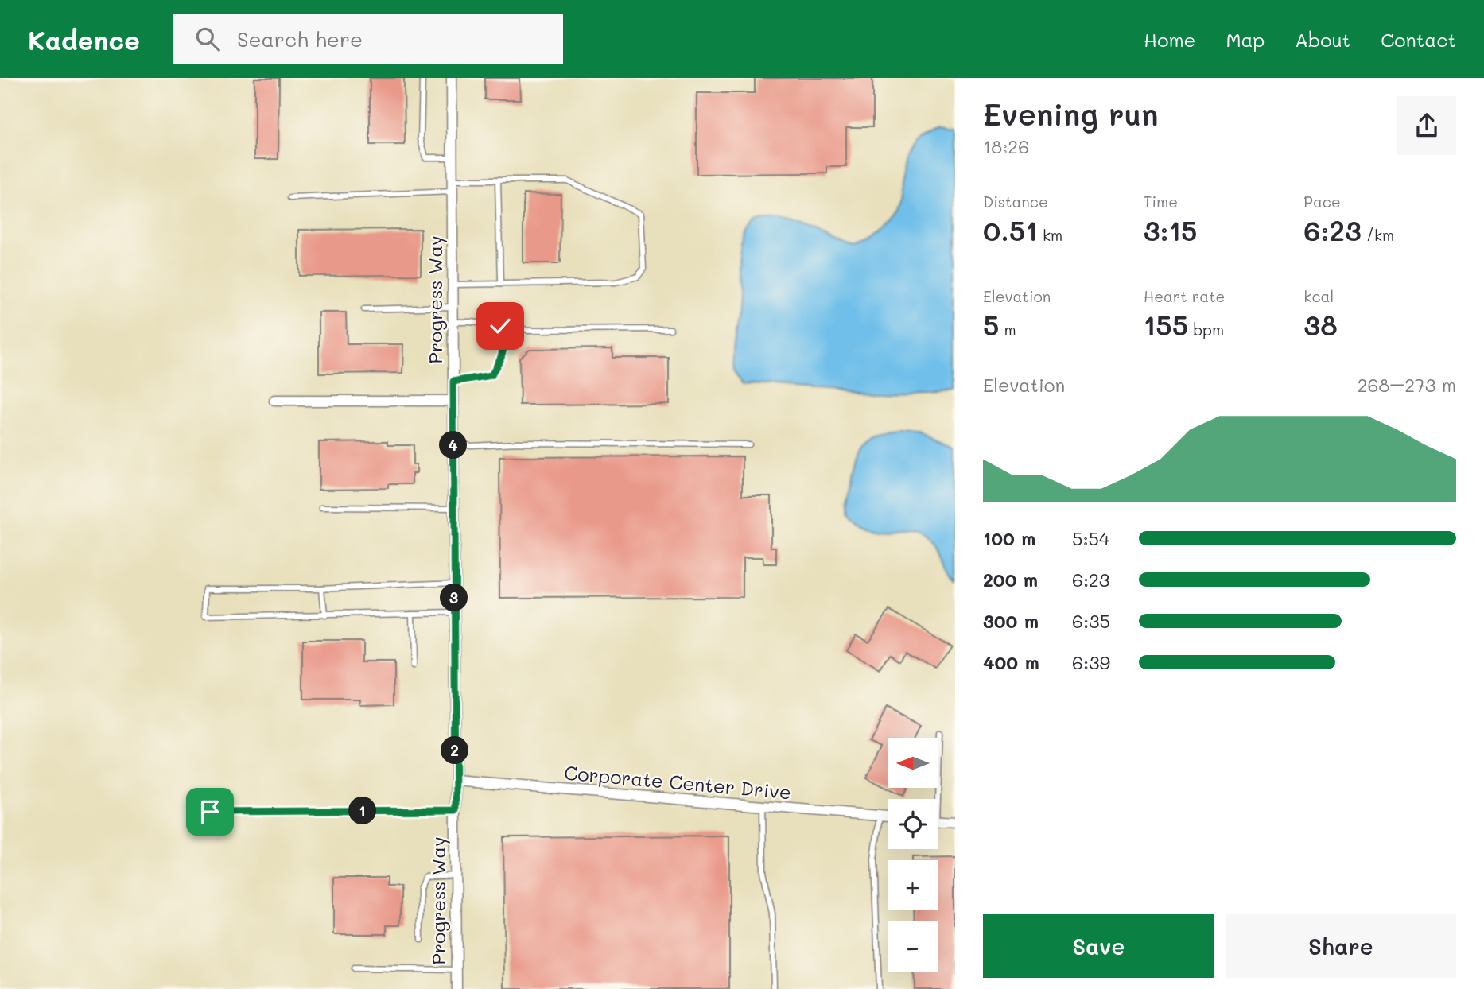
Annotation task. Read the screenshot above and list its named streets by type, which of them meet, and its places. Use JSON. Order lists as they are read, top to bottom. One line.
{"streets":{"street":["Progress Way","Corporate Center Drive"]},"crossings":[["Progress Way","Corporate Center Drive"]],"north":"left","page":{"header":"Kadence","search":"Search here","nav":["Home","Map","About","Contact"],"heading":["Evening run","18:26"],"stats":[["Distance","0.51 km"],["Time","3:15"],["Pace","6:23 /km"],["Elevation","5 m"],["Heart rate","155 bpm"],["kcal","38"]],"chart":["Elevation","268–273 m"],"pins":["4","3","2","1"],"list":[{"name":"100 m","note":"5:54"},{"name":"200 m","note":"6:23"},{"name":"300 m","note":"6:35"},{"name":"400 m","note":"6:39"}],"map_buttons":["+","−"],"buttons":["Save","Share"]}}
